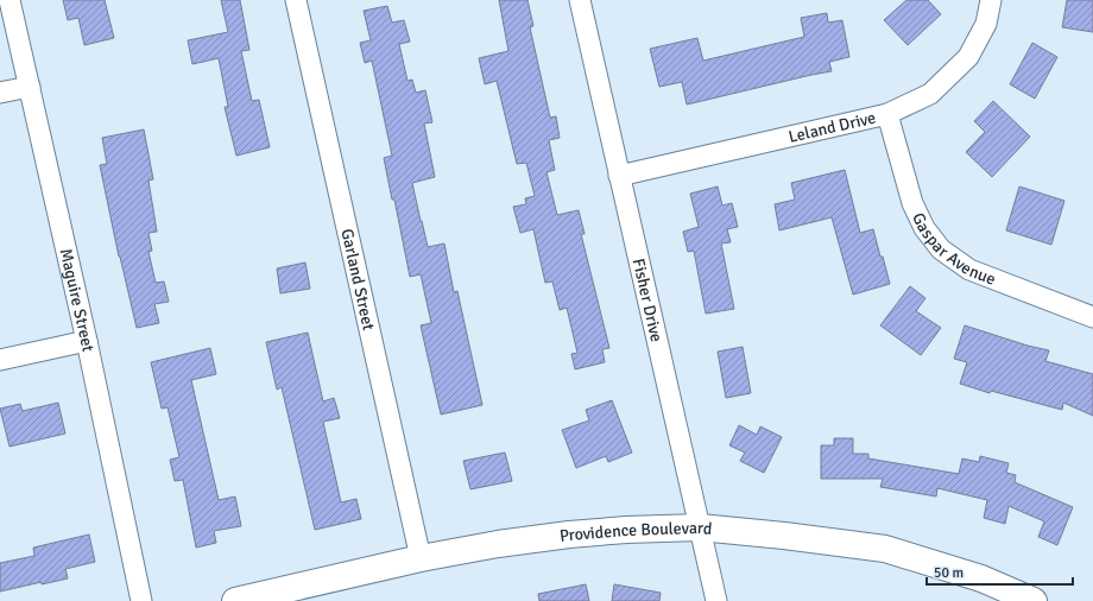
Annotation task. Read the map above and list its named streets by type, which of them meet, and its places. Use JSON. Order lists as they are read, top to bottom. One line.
{"streets":{"main road":["Providence Boulevard"],"street":["Leland Drive","Gaspar Avenue","Garland Street","Maguire Street","Fisher Drive"]},"crossings":[["Leland Drive","Gaspar Avenue"],["Leland Drive","Fisher Drive"],["Garland Street","Providence Boulevard"],["Fisher Drive","Providence Boulevard"]],"scale_bar":"50 m"}
